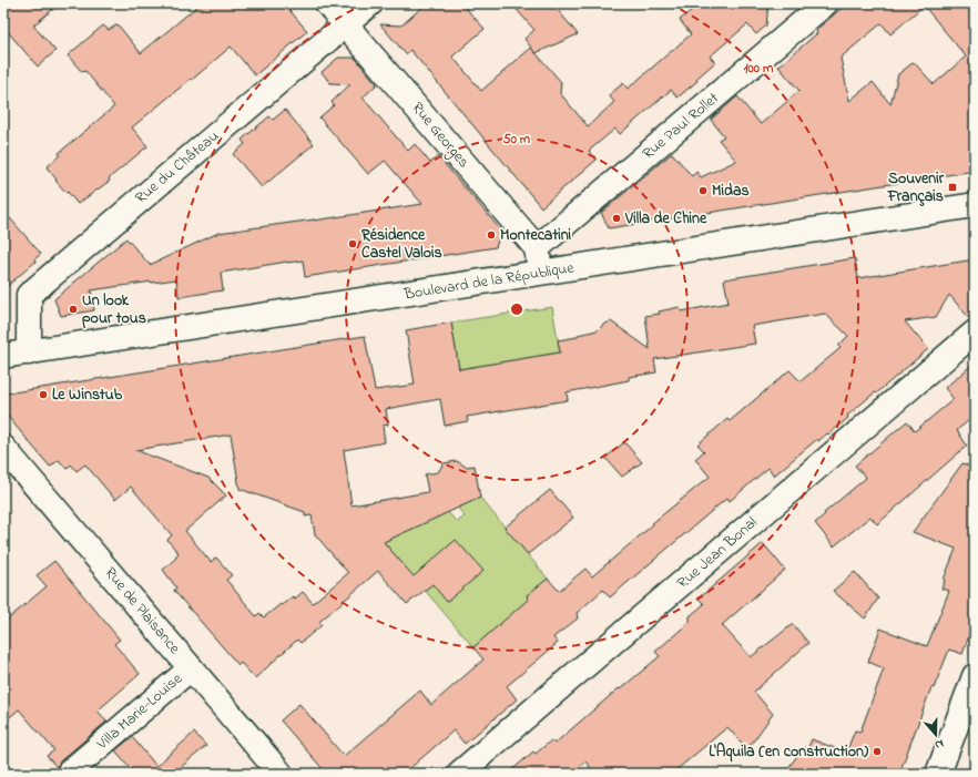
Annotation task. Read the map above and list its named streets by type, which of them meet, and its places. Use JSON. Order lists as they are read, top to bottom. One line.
{"streets":{"street":["Rue Paul Rollet","Rue Georges","Rue du Château","Boulevard de la République","Rue Jean Bonal","Rue de Plaisance","Villa Marie-Louise"]},"crossings":[["Rue Paul Rollet","Rue Georges"],["Rue Georges","Rue du Château"],["Rue du Château","Boulevard de la République"],["Rue de Plaisance","Villa Marie-Louise"]],"places":{"transit":["Souvenir Français"],"other":["Midas","Villa de Chine","Montecatini","Résidence Castel Valois","Un look pour tous","Le Winstub","L'Aquila (en construction)"]},"north":"bottom","rings":["100 m","50 m"]}
